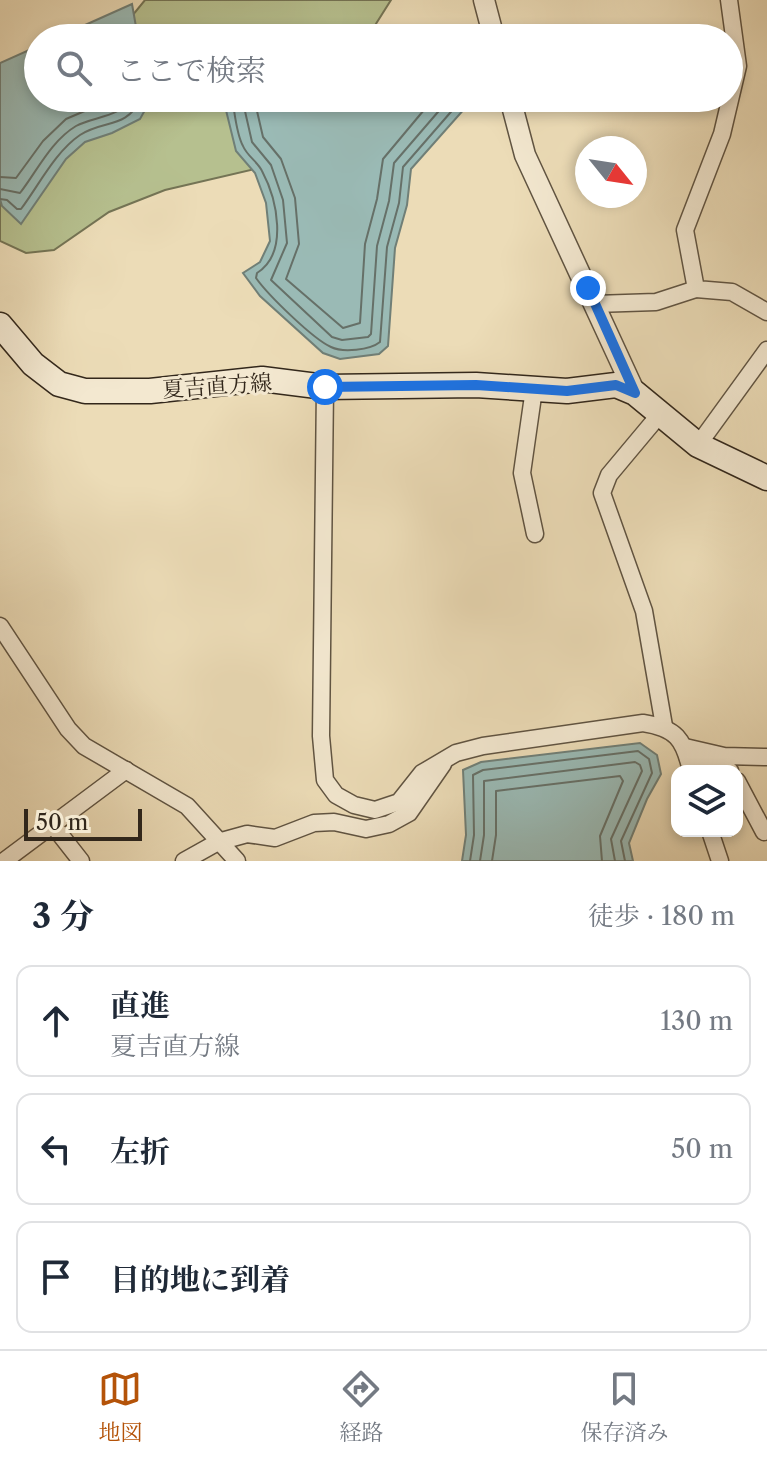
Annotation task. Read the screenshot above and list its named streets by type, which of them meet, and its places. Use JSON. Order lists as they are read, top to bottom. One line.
{"streets":{"main road":["夏吉直方線"]},"scale_bar":"50 m","north":"bottom right","page":{"search":"ここで検索","scale":"50 m","heading":["3 分","徒歩 · 180 m"],"list":[["直進","夏吉直方線","130 m"],["左折","50 m"],"目的地に到着"],"nav":["地図","経路","保存済み"]}}
